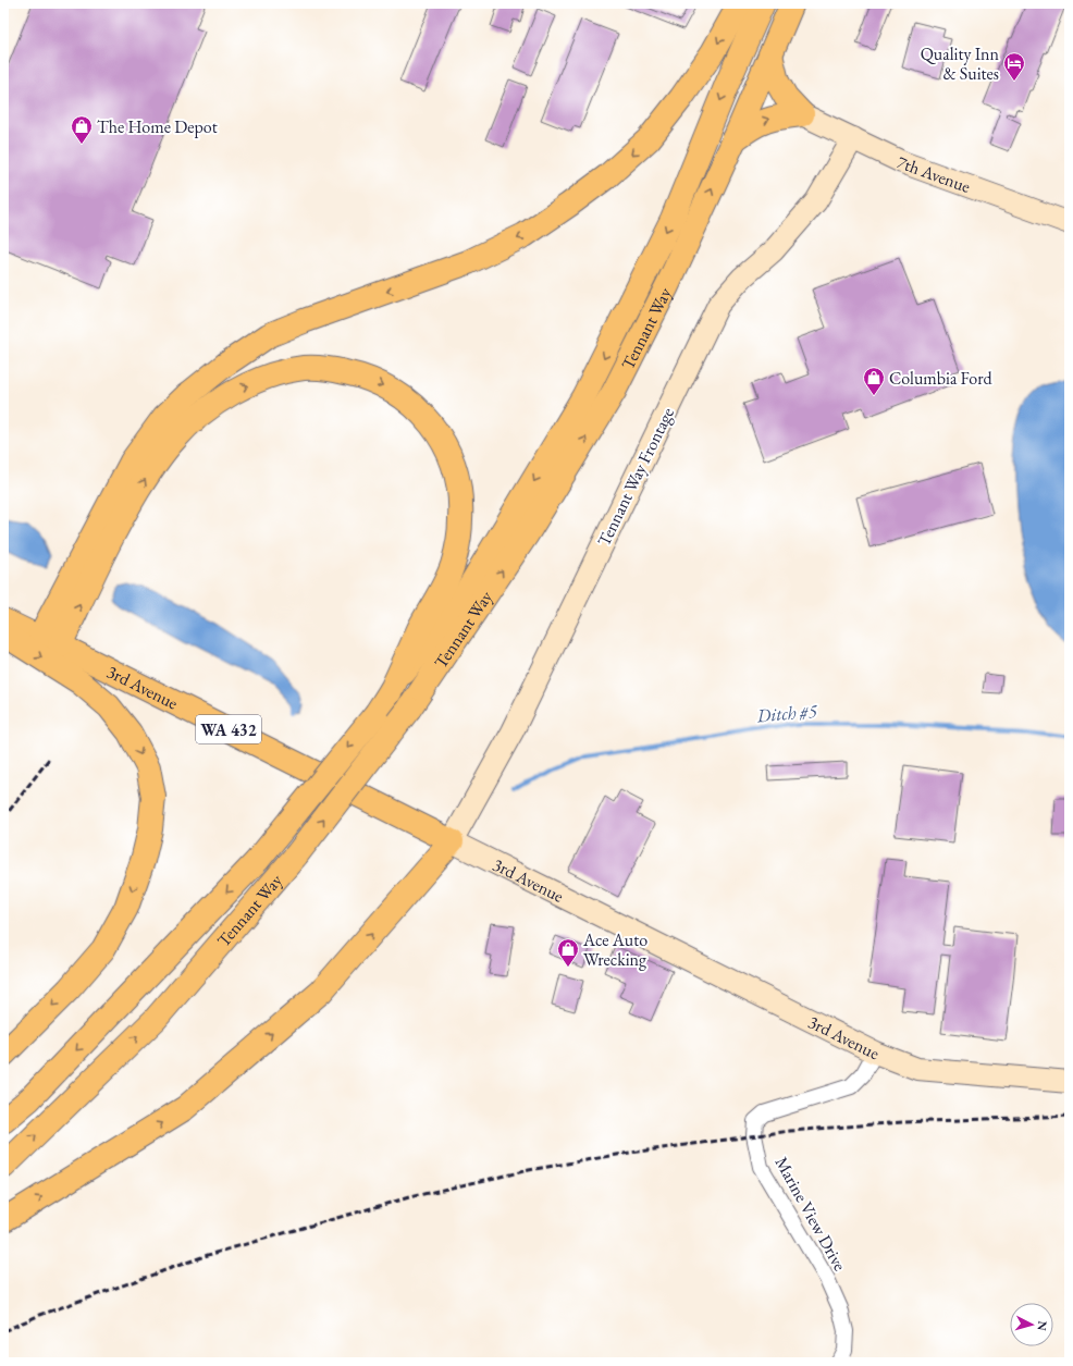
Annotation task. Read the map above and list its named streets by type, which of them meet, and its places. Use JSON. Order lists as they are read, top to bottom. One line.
{"streets":{"main road":["7th Avenue","Tennant Way","Tennant Way Frontage","3rd Avenue","WA 432"],"street":["Marine View Drive"]},"crossings":[["7th Avenue","Tennant Way Frontage"],["Tennant Way Frontage","3rd Avenue"],["3rd Avenue","Marine View Drive"]],"water":["Ditch #5"],"places":{"hotel":["Quality Inn & Suites"],"shop":["The Home Depot","Columbia Ford","Ace Auto Wrecking"]},"north":"right"}
